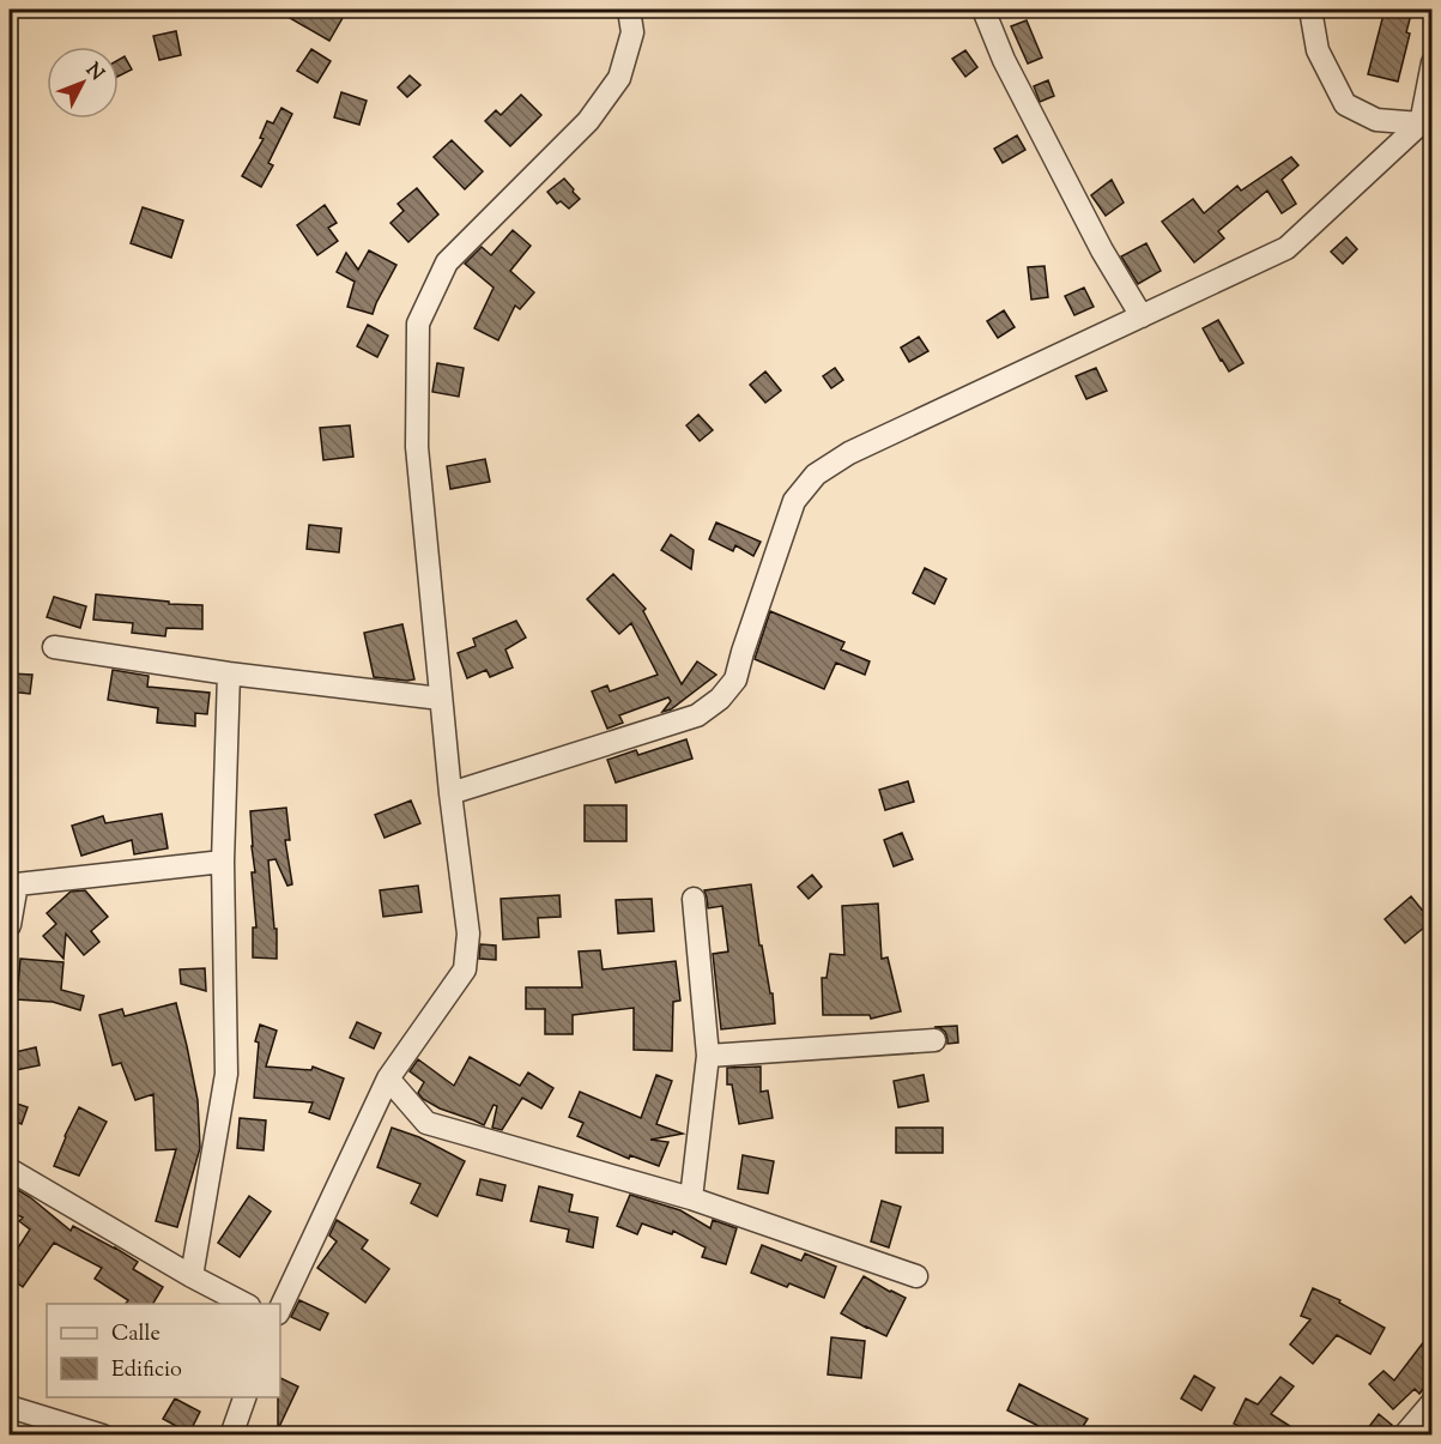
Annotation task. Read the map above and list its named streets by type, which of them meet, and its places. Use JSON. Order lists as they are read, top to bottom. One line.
{"legend":["Calle","Edificio"],"north":"top right"}
